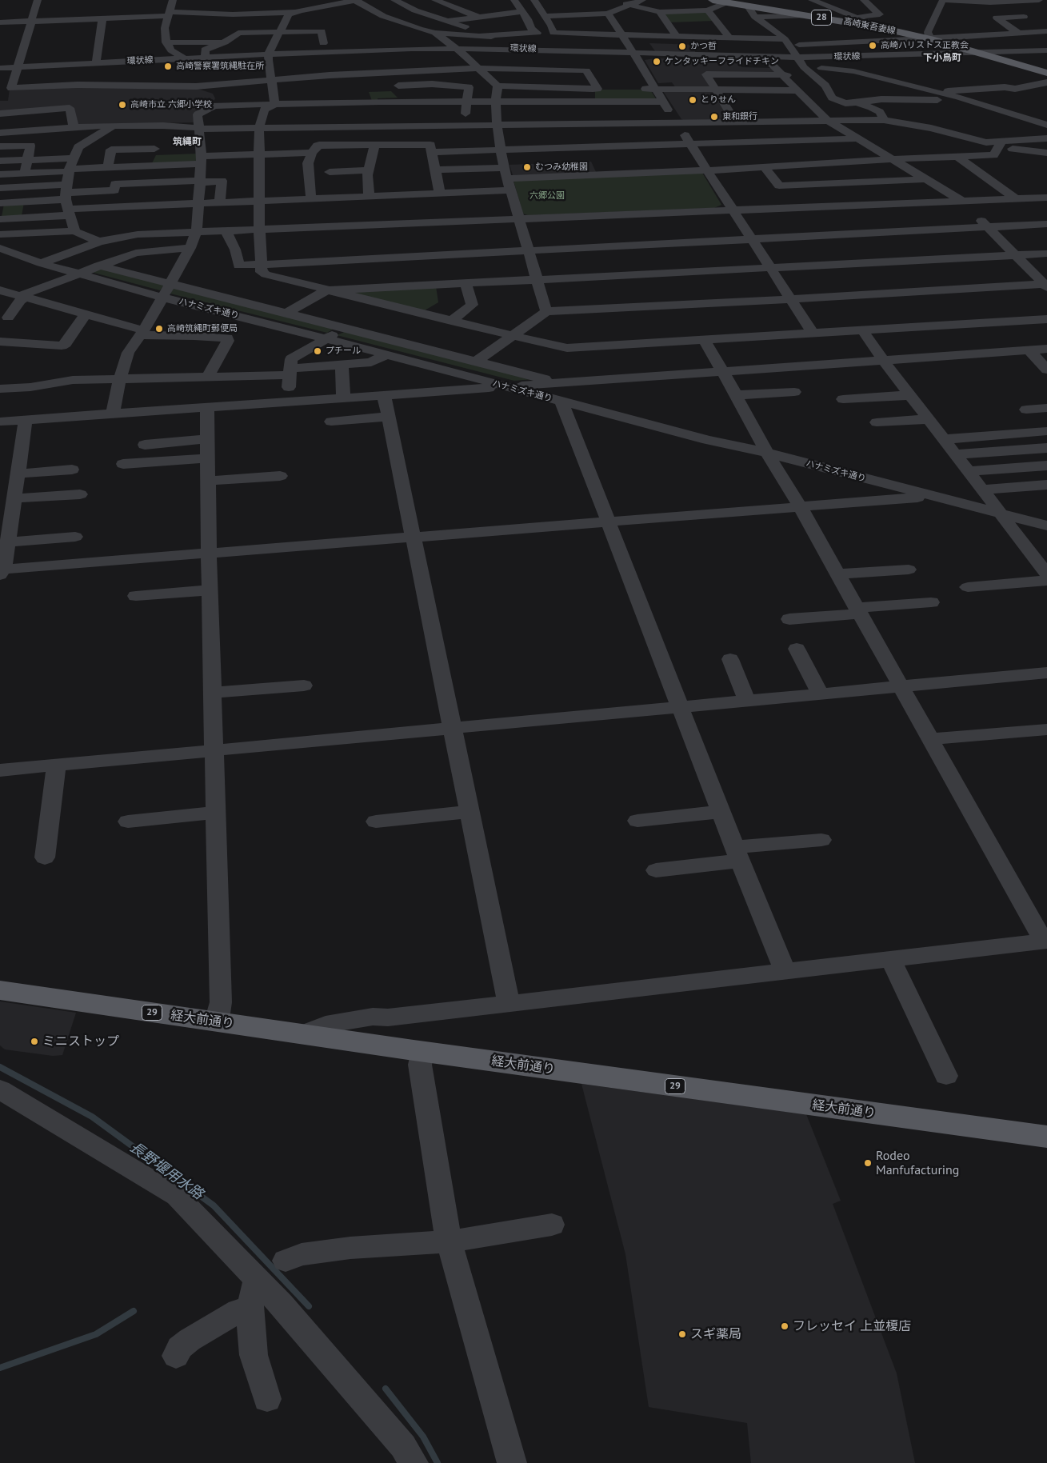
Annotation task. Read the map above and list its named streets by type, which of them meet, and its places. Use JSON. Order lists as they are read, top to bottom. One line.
{"streets":{"main road":["28","高崎東吾妻線","29","経大前通り"],"street":["環状線","ハナミズキ通り"]},"crossings":[["高崎東吾妻線","環状線"]],"districts":["下小鳥町","筑縄町"],"water":["長野堰用水路"],"parks":["六郷公園"],"places":["高崎ハリストス正教会","かつ哲","ケンタッキーフライドチキン","高崎警察署筑縄駐在所","とりせん","高崎市立 六郷小学校","東和銀行","むつみ幼稚園","高崎筑縄町郵便局","プチール","ミニストップ","Rodeo Manfufacturing","フレッセイ 上並榎店","スギ薬局"]}
